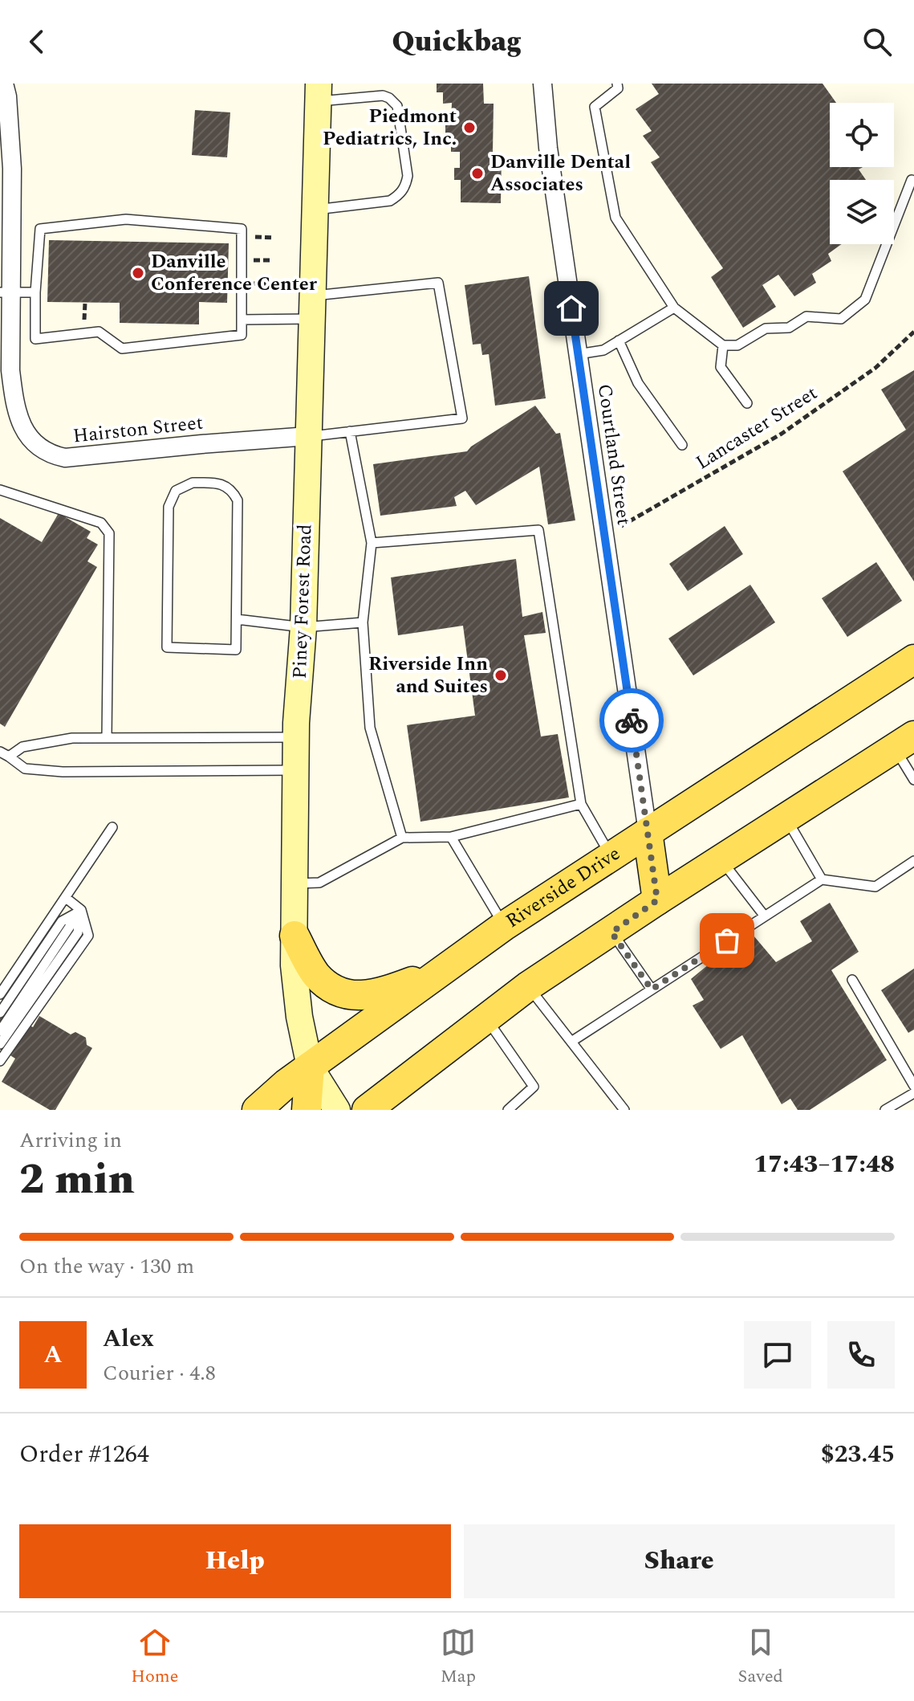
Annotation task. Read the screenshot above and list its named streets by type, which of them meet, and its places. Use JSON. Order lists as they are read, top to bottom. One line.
{"streets":{"main road":["Piney Forest Road","Riverside Drive"],"street":["Hairston Street","Courtland Street"],"path":["Lancaster Street"]},"crossings":[["Lancaster Street","Courtland Street"],["Hairston Street","Piney Forest Road"],["Courtland Street","Riverside Drive"],["Piney Forest Road","Riverside Drive"]],"places":["Piedmont Pediatrics, Inc.","Danville Dental Associates","Danville Conference Center","Riverside Inn and Suites"],"page":{"header":"Quickbag","heading":["2 min","Arriving in","17:43–17:48"],"panel":["Alex","Courier · 4.8","Order #1264","$23.45"],"bar":"On the way · 130 m","round":"A","buttons":["Help","Share"],"tabs":["Home","Map","Saved"]}}
